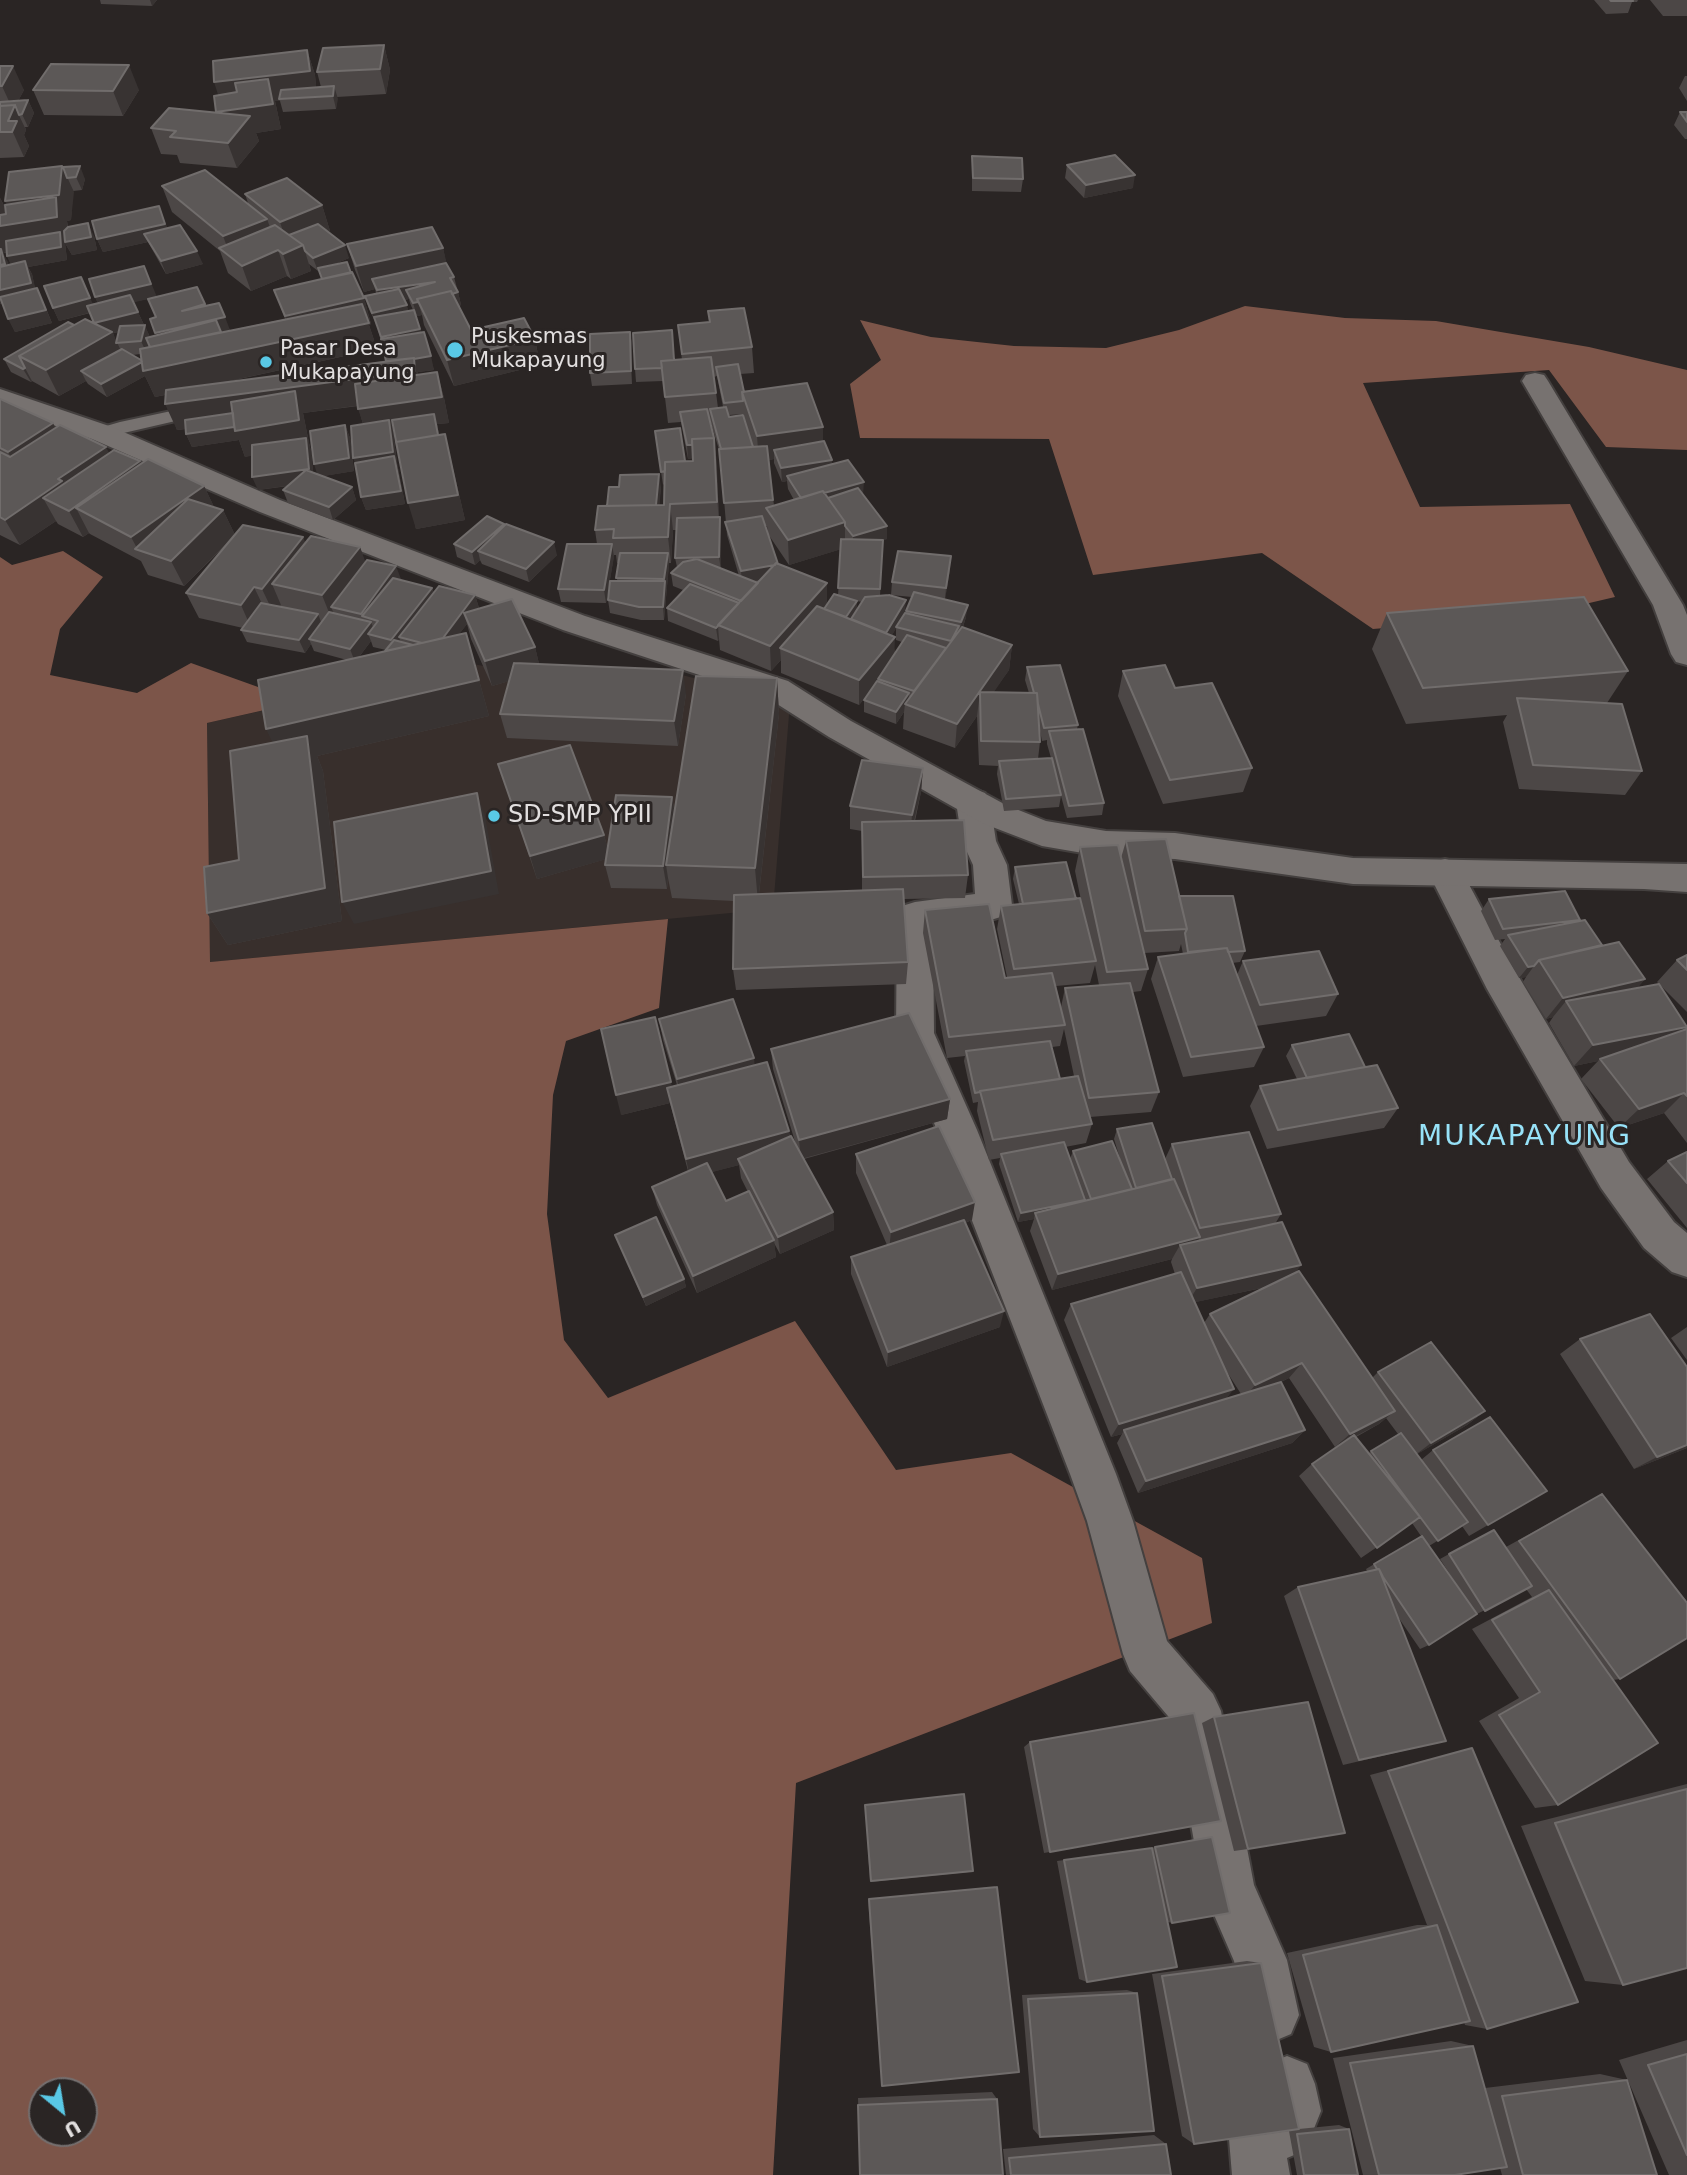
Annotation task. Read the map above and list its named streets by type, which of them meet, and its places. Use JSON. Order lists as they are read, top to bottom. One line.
{"districts":["MUKAPAYUNG"],"places":["Puskesmas Mukapayung","Pasar Desa Mukapayung","SD-SMP YPII"],"north":"bottom right"}
